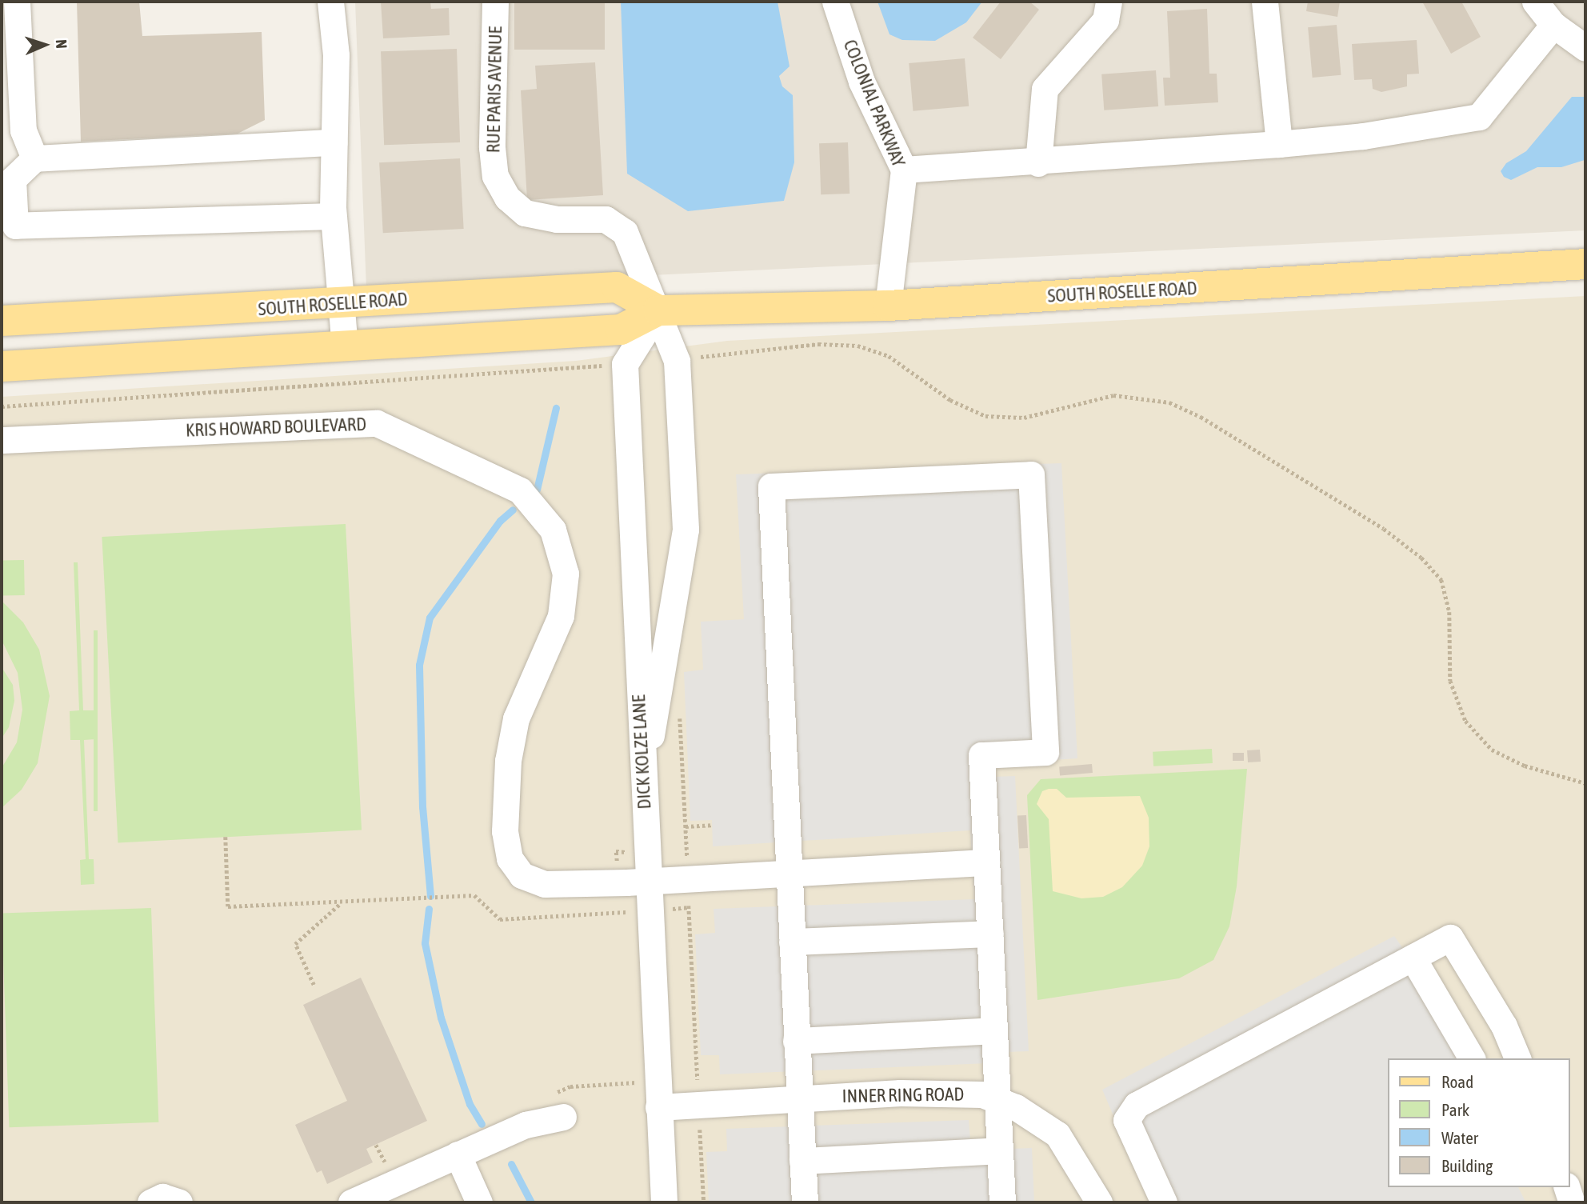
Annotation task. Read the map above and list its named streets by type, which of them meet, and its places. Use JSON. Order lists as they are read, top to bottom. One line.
{"streets":{"main road":["SOUTH ROSELLE ROAD"],"street":["RUE PARIS AVENUE","COLONIAL PARKWAY","KRIS HOWARD BOULEVARD","DICK KOLZE LANE","INNER RING ROAD"]},"crossings":[["RUE PARIS AVENUE","SOUTH ROSELLE ROAD"],["RUE PARIS AVENUE","DICK KOLZE LANE"],["COLONIAL PARKWAY","SOUTH ROSELLE ROAD"],["KRIS HOWARD BOULEVARD","DICK KOLZE LANE"],["DICK KOLZE LANE","INNER RING ROAD"]],"legend":["Road","Park","Water","Building"],"north":"right"}
